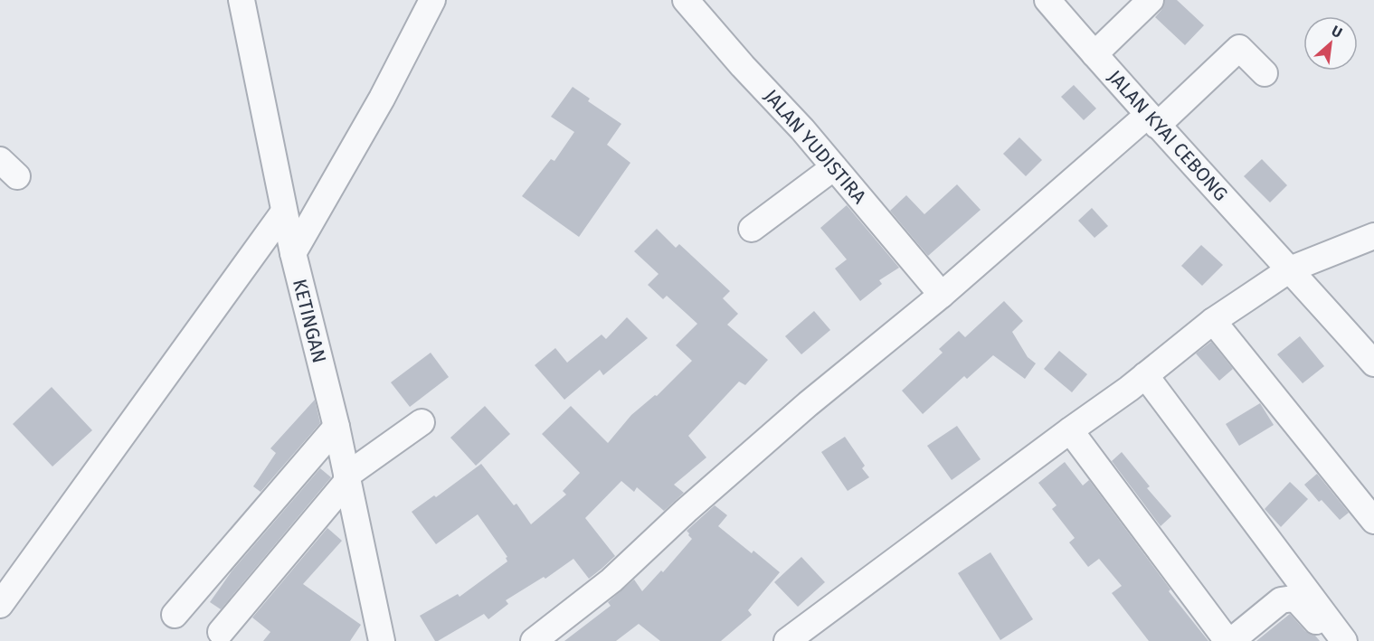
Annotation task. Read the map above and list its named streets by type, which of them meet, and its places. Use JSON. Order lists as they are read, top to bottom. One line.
{"streets":{"street":["JALAN KYAI CEBONG","JALAN YUDISTIRA","KETINGAN"]},"north":"top right"}
